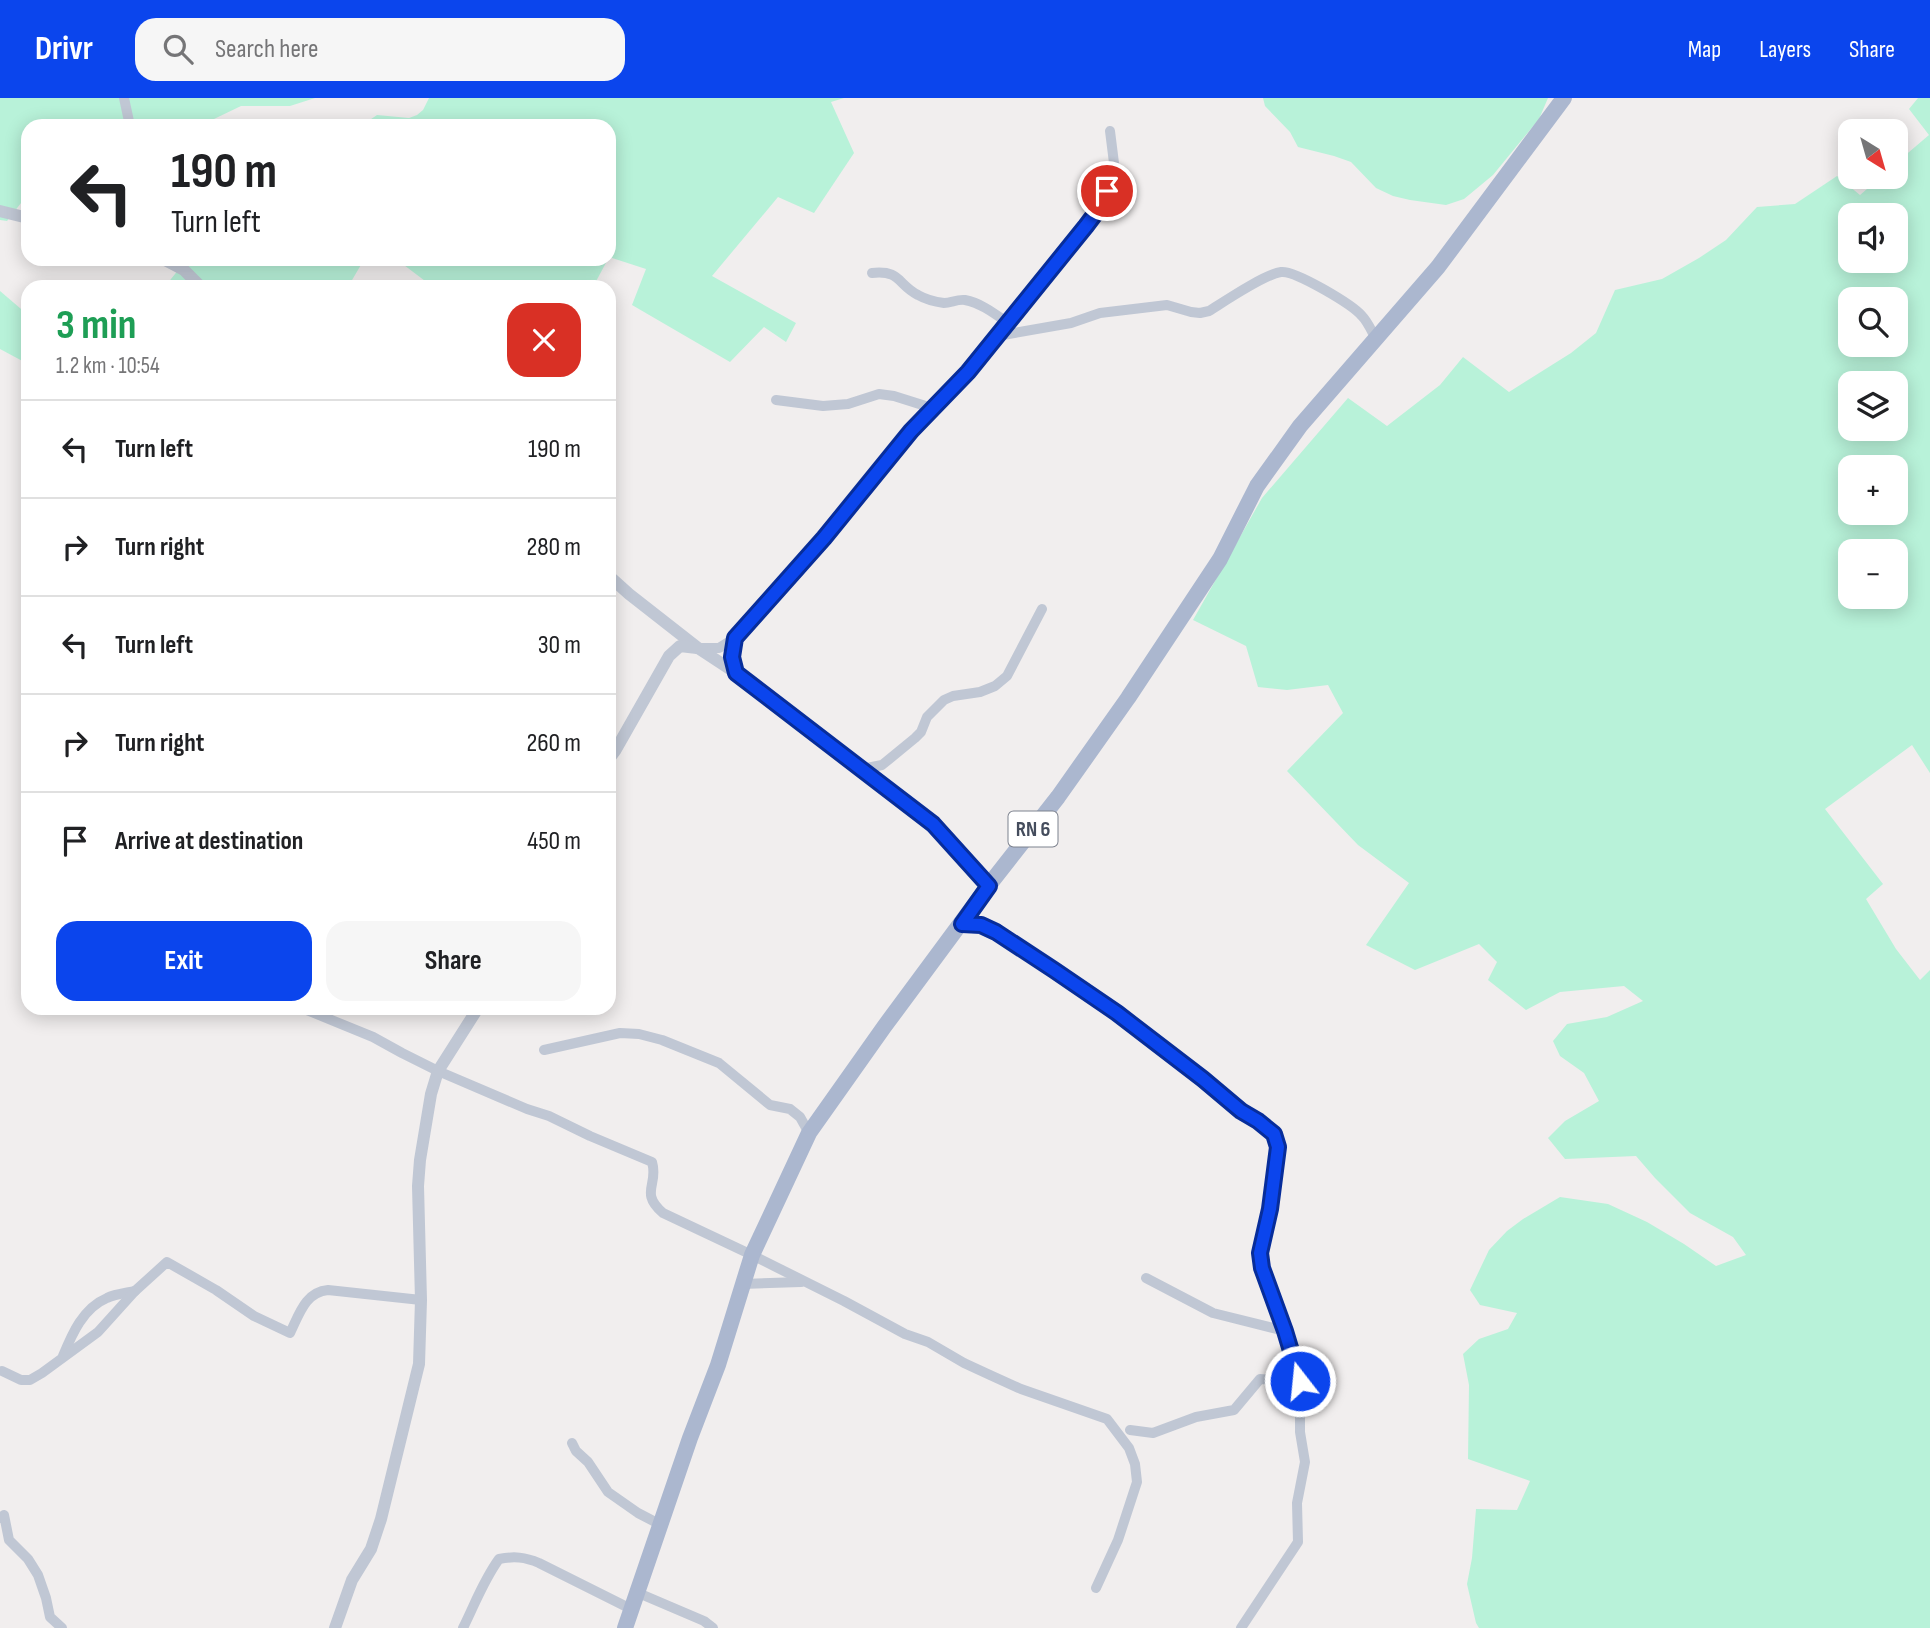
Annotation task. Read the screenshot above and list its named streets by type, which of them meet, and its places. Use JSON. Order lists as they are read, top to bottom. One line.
{"streets":{"main road":["RN 6"]},"north":"bottom right","page":{"header":"Drivr","search":"Search here","nav":["Map","Layers","Share"],"map_buttons":["+","−"],"turn":["190 m","Turn left"],"heading":["3 min","1.2 km · 10:54"],"list":[{"name":"Turn left","value":"190 m"},{"name":"Turn right","value":"280 m"},{"name":"Turn left","value":"30 m"},{"name":"Turn right","value":"260 m"},{"name":"Arrive at destination","value":"450 m"}],"buttons":["Exit","Share"]}}
